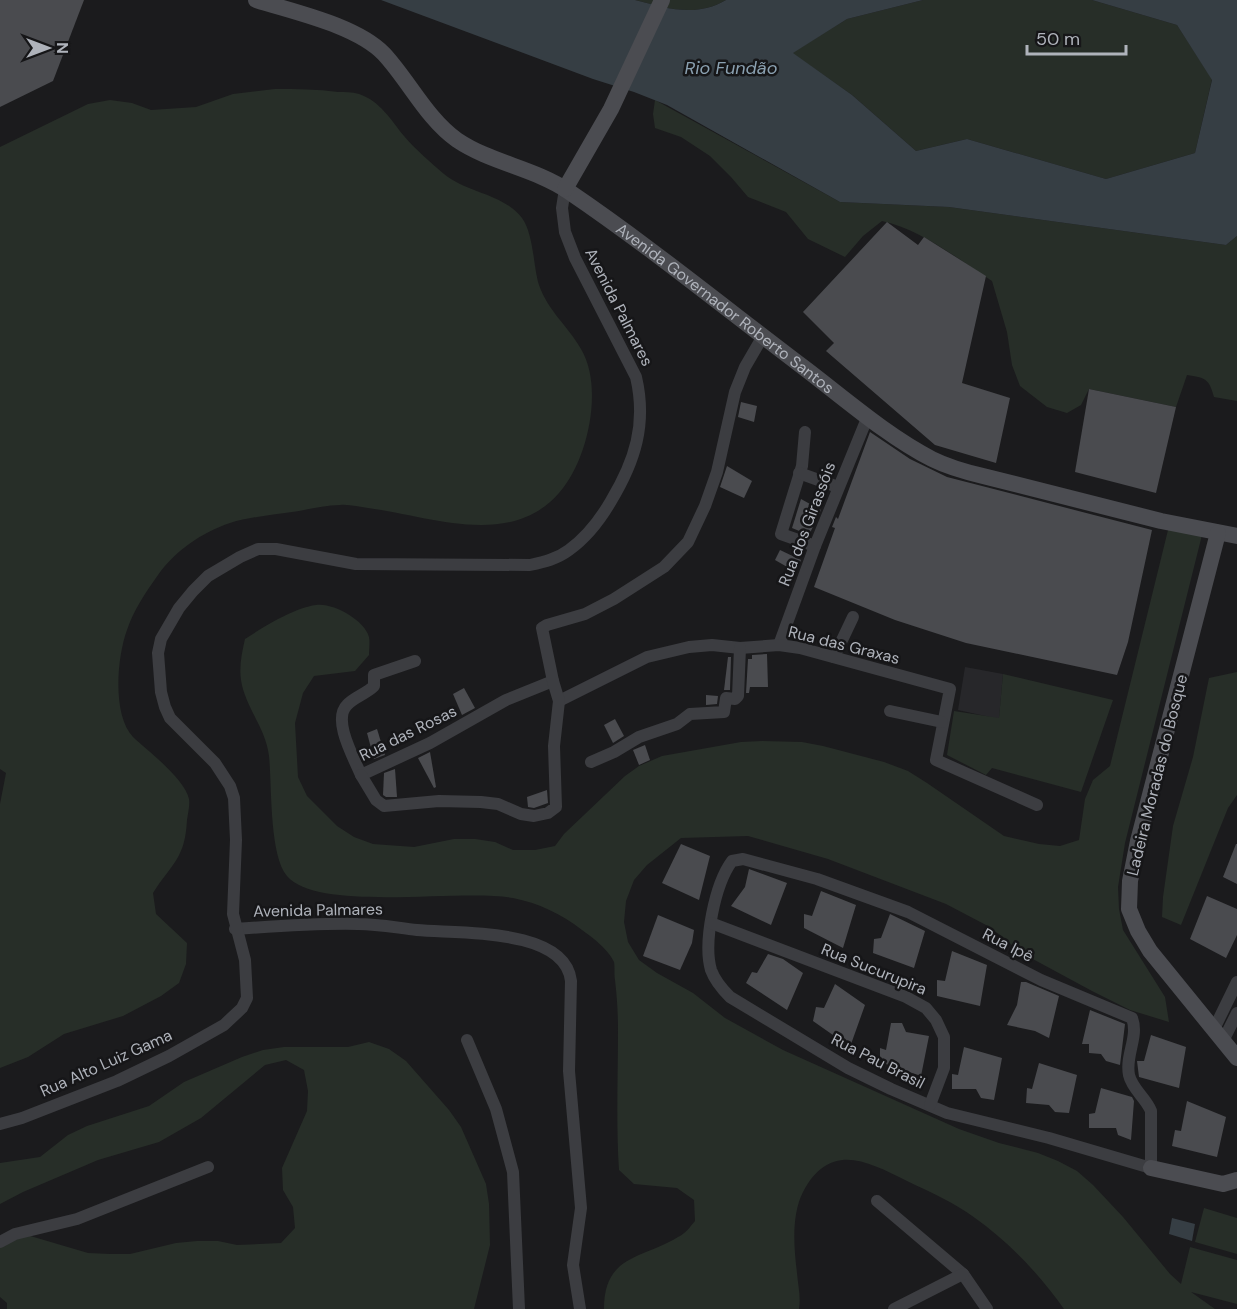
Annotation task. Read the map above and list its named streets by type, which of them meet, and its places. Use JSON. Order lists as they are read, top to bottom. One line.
{"streets":{"main road":["Avenida Governador Roberto Santos","Ladeira Moradas do Bosque"],"street":["Avenida Palmares","Rua dos Girassóis","Rua das Graxas","Rua das Rosas","Rua Ipê","Rua Sucurupira","Rua Pau Brasil","Rua Alto Luiz Gama"]},"crossings":[["Avenida Palmares","Avenida Governador Roberto Santos"],["Avenida Palmares","Rua Alto Luiz Gama"],["Avenida Governador Roberto Santos","Rua dos Girassóis"],["Avenida Governador Roberto Santos","Ladeira Moradas do Bosque"],["Rua dos Girassóis","Rua das Graxas"],["Rua Ipê","Rua Pau Brasil"],["Rua Sucurupira","Rua Pau Brasil"]],"water":["Rio Fundão"],"scale_bar":"50 m","north":"right"}
